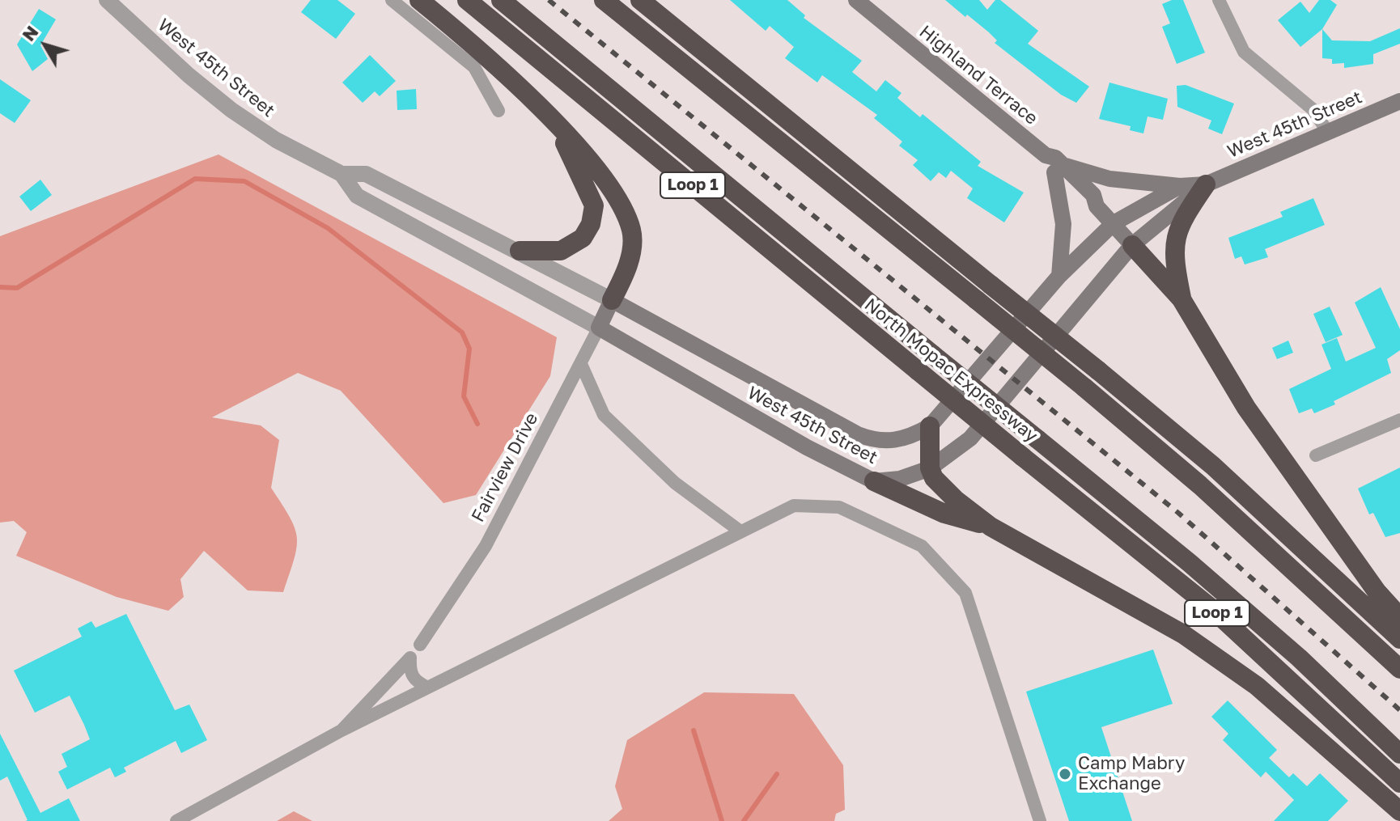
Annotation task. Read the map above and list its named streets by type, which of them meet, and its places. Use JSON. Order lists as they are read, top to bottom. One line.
{"streets":{"highway":["Loop 1","North Mopac Expressway"],"main road":["West 45th Street","Highland Terrace","Fairview Drive"]},"crossings":[["West 45th Street","Highland Terrace"],["West 45th Street","Fairview Drive"]],"places":["Camp Mabry Exchange"],"north":"top left"}
